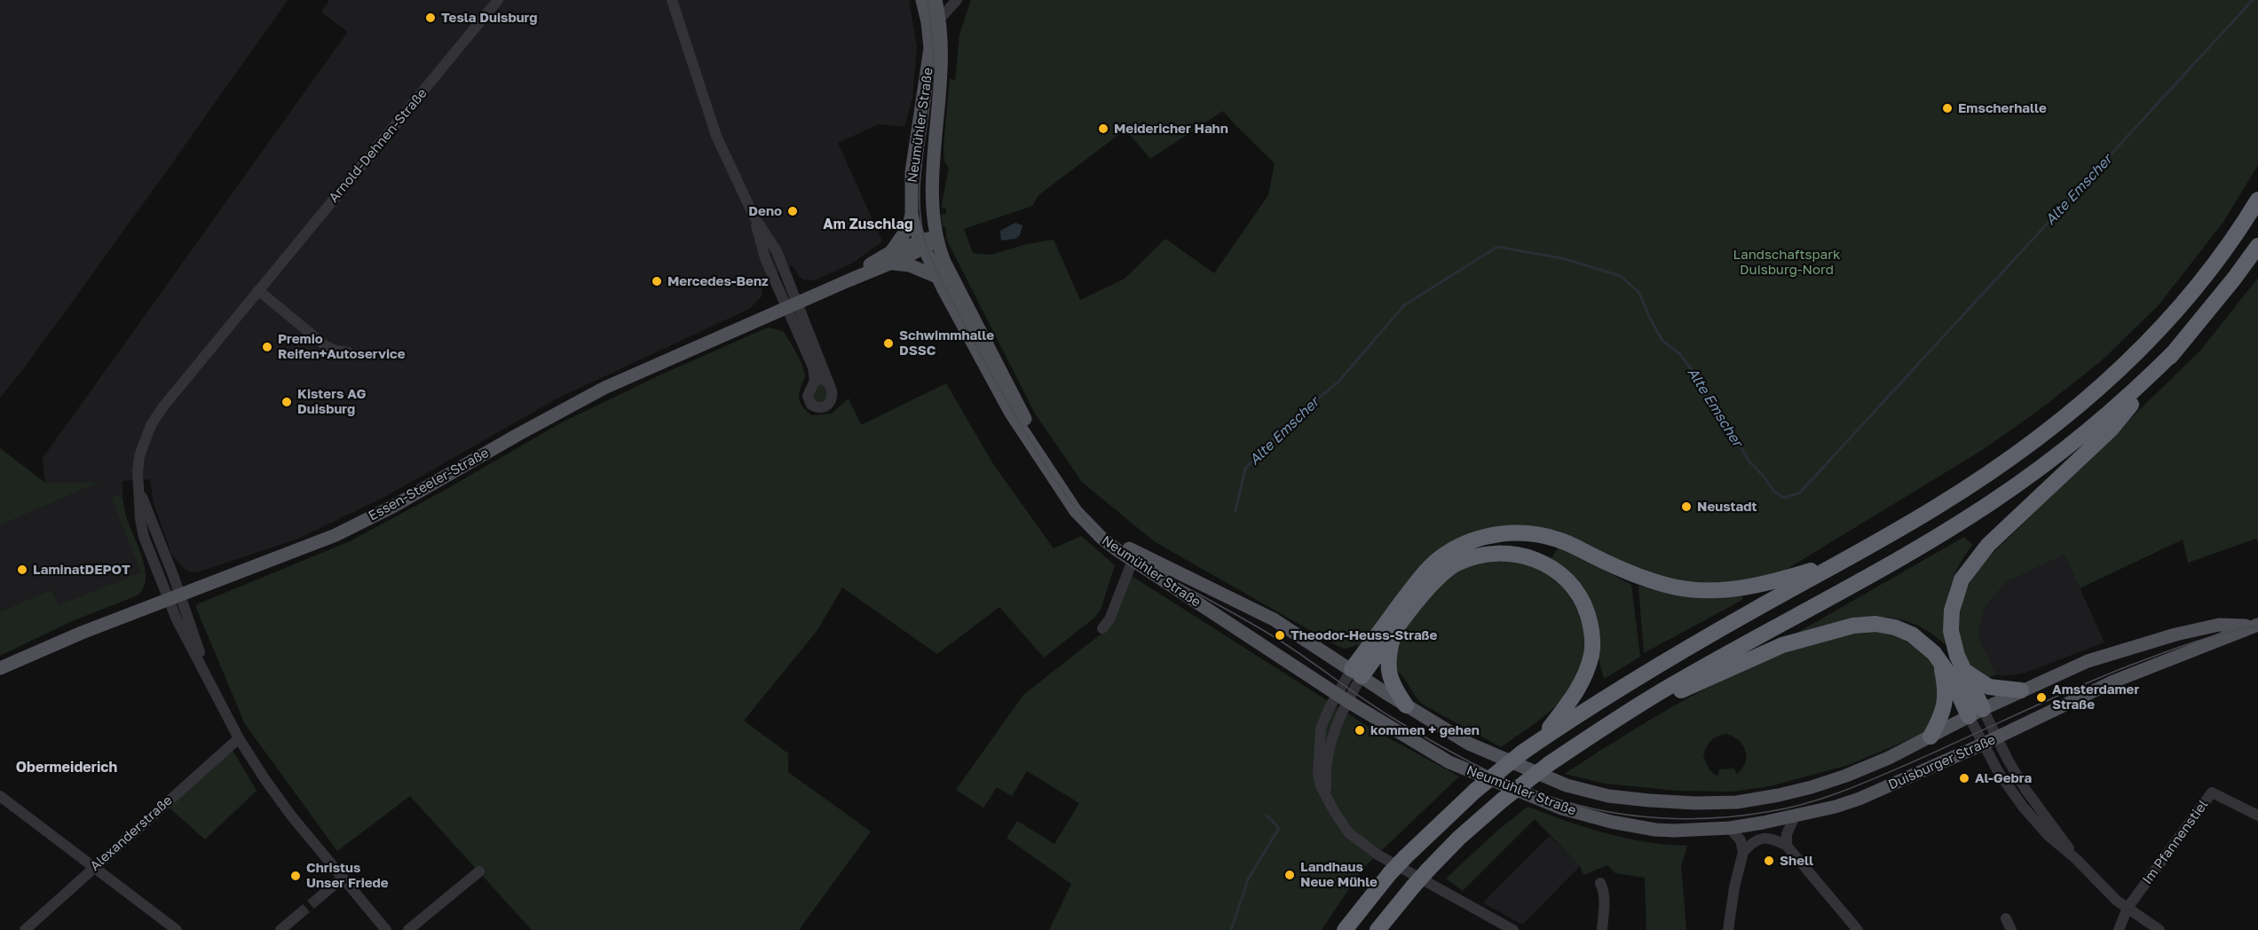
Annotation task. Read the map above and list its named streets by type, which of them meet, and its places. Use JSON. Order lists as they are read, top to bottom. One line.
{"streets":{"main road":["Neumühler Straße","Essen-Steeler-Straße","Duisburger Straße"],"street":["Arnold-Dehnen-Straße","Alexanderstraße","Im Pfannenstiel"]},"crossings":[["Neumühler Straße","Essen-Steeler-Straße"],["Neumühler Straße","Duisburger Straße"],["Arnold-Dehnen-Straße","Essen-Steeler-Straße"],["Arnold-Dehnen-Straße","Alexanderstraße"]],"districts":["Am Zuschlag","Obermeiderich"],"water":["Alte Emscher"],"parks":["Landschaftspark Duisburg-Nord"],"places":["Tesla Duisburg","Emscherhalle","Meidericher Hahn","Deno","Mercedes-Benz","Schwimmhalle DSSC","Premio Reifen+Autoservice","Kisters AG Duisburg","Neustadt","LaminatDEPOT","Theodor-Heuss-Straße","Amsterdamer Straße","kommen + gehen","Al-Gebra","Shell","Landhaus Neue Mühle","Christus Unser Friede"]}
